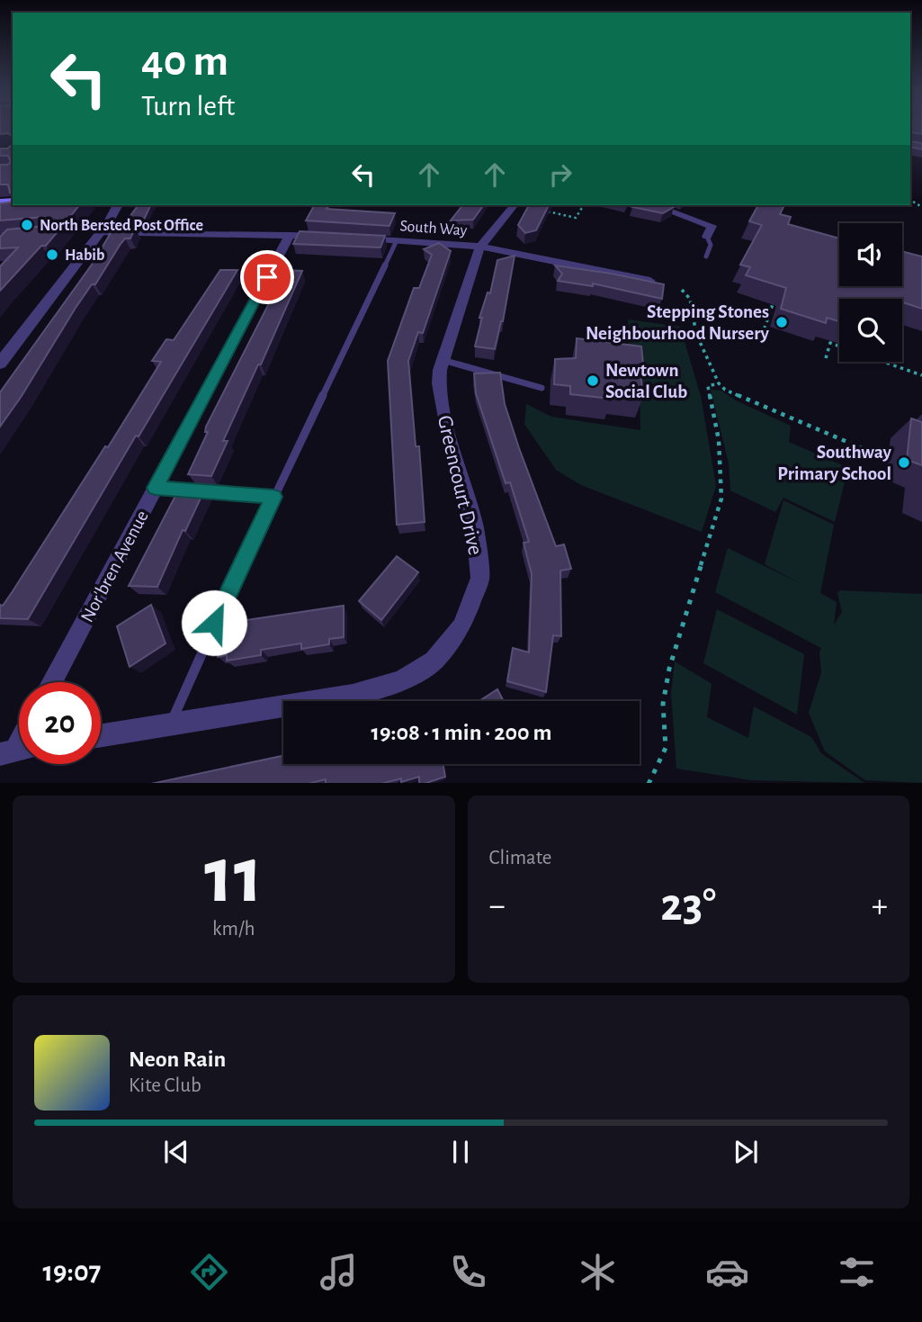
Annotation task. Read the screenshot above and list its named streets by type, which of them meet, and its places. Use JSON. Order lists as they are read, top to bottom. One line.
{"streets":{"street":["South Way","Greencourt Drive","Nor'bren Avenue"]},"crossings":[["South Way","Greencourt Drive"]],"places":["North Bersted Post Office","Habib","Stepping Stones Neighbourhood Nursery","Newtown Social Club","Southway Primary School"],"page":{"turn":["40 m","Turn left"],"limit":"20","trip":"19:08 · 1 min · 200 m","tile":[["11","km/h"],"Climate"],"heat":["−","23°","+"],"song":["Neon Rain","Kite Club"],"tabs":"19:07"}}
